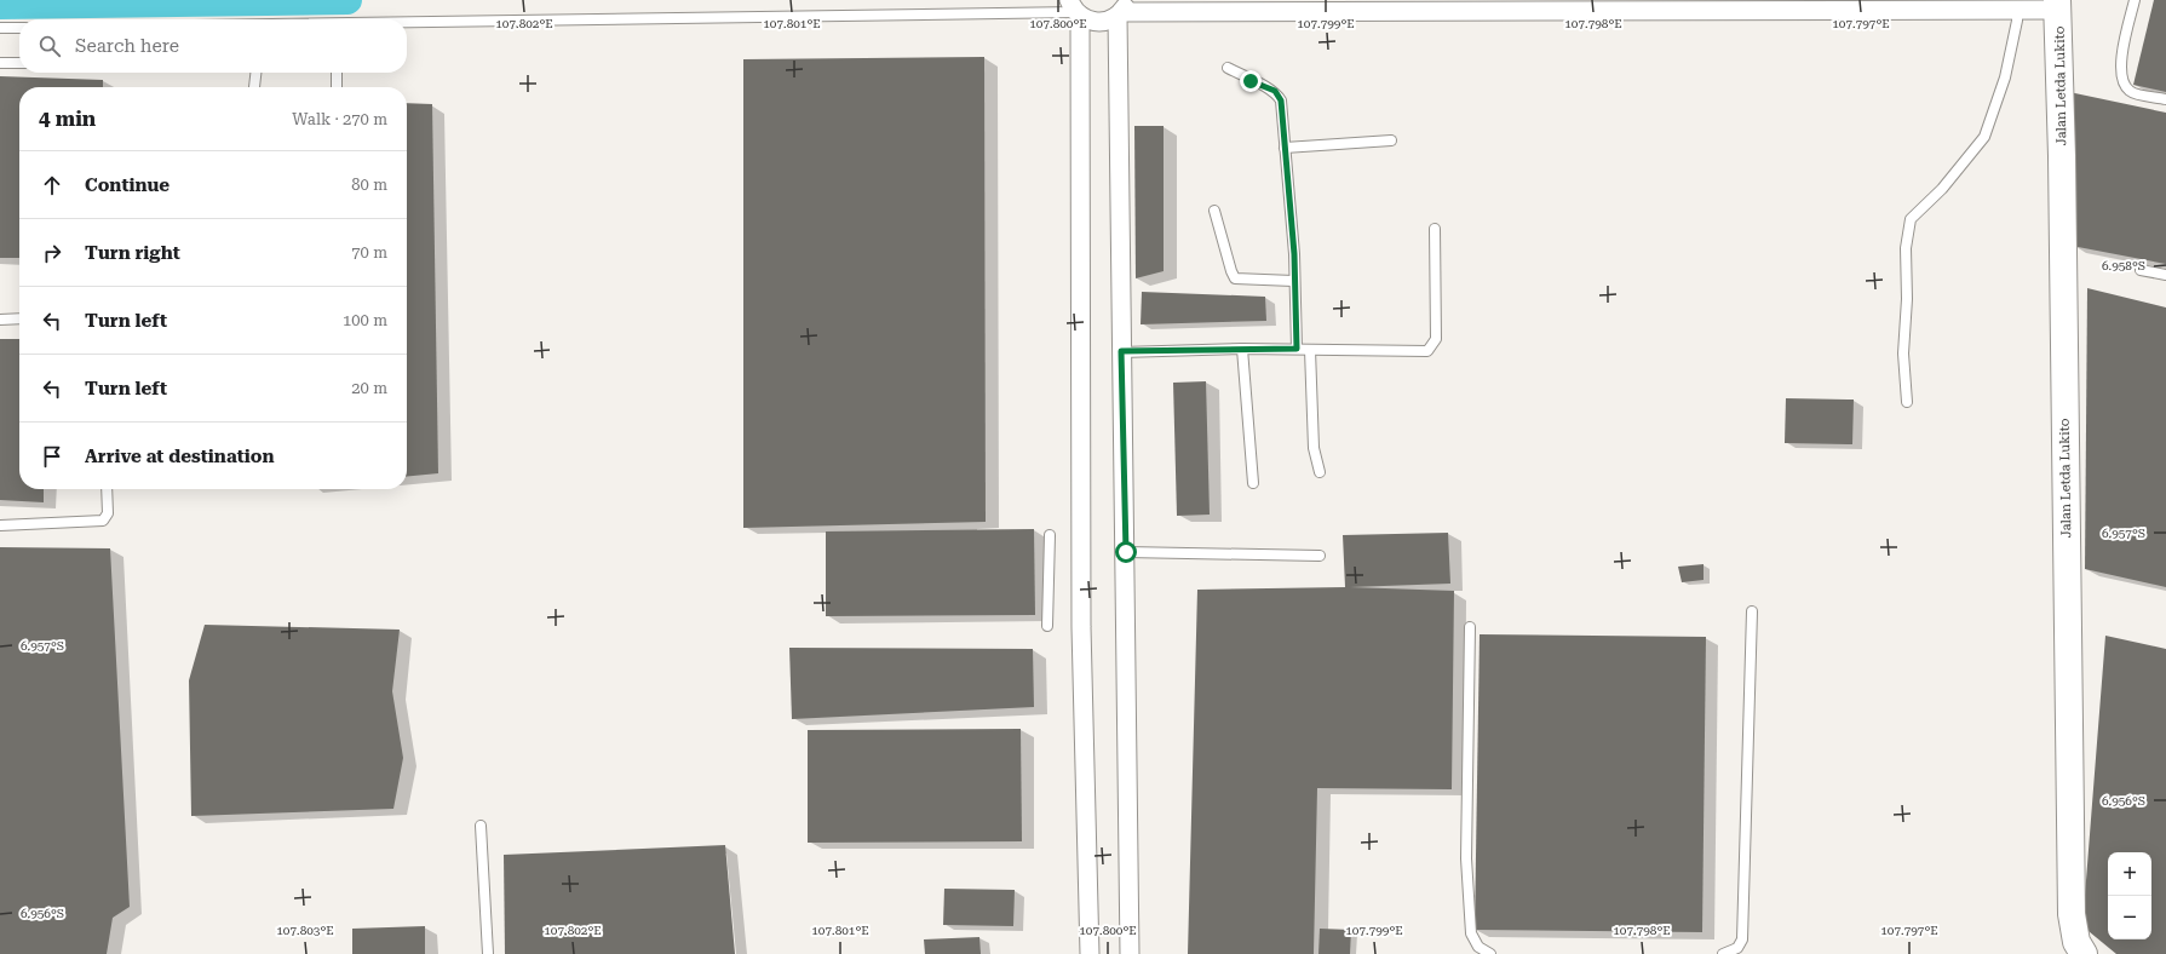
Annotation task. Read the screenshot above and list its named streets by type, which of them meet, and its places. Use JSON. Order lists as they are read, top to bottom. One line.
{"streets":{"street":["Jalan Letda Lukito"]},"page":{"search":"Search here","heading":["4 min","Walk · 270 m"],"list":[["Continue","80 m"],["Turn right","70 m"],["Turn left","100 m"],["Turn left","20 m"],"Arrive at destination"],"map_buttons":["+","−"]},"coordinates":["107.802°E","107.801°E","107.800°E","107.799°E","107.798°E","107.797°E","6.958°S","6.957°S","6.956°S","107.803°E"]}
